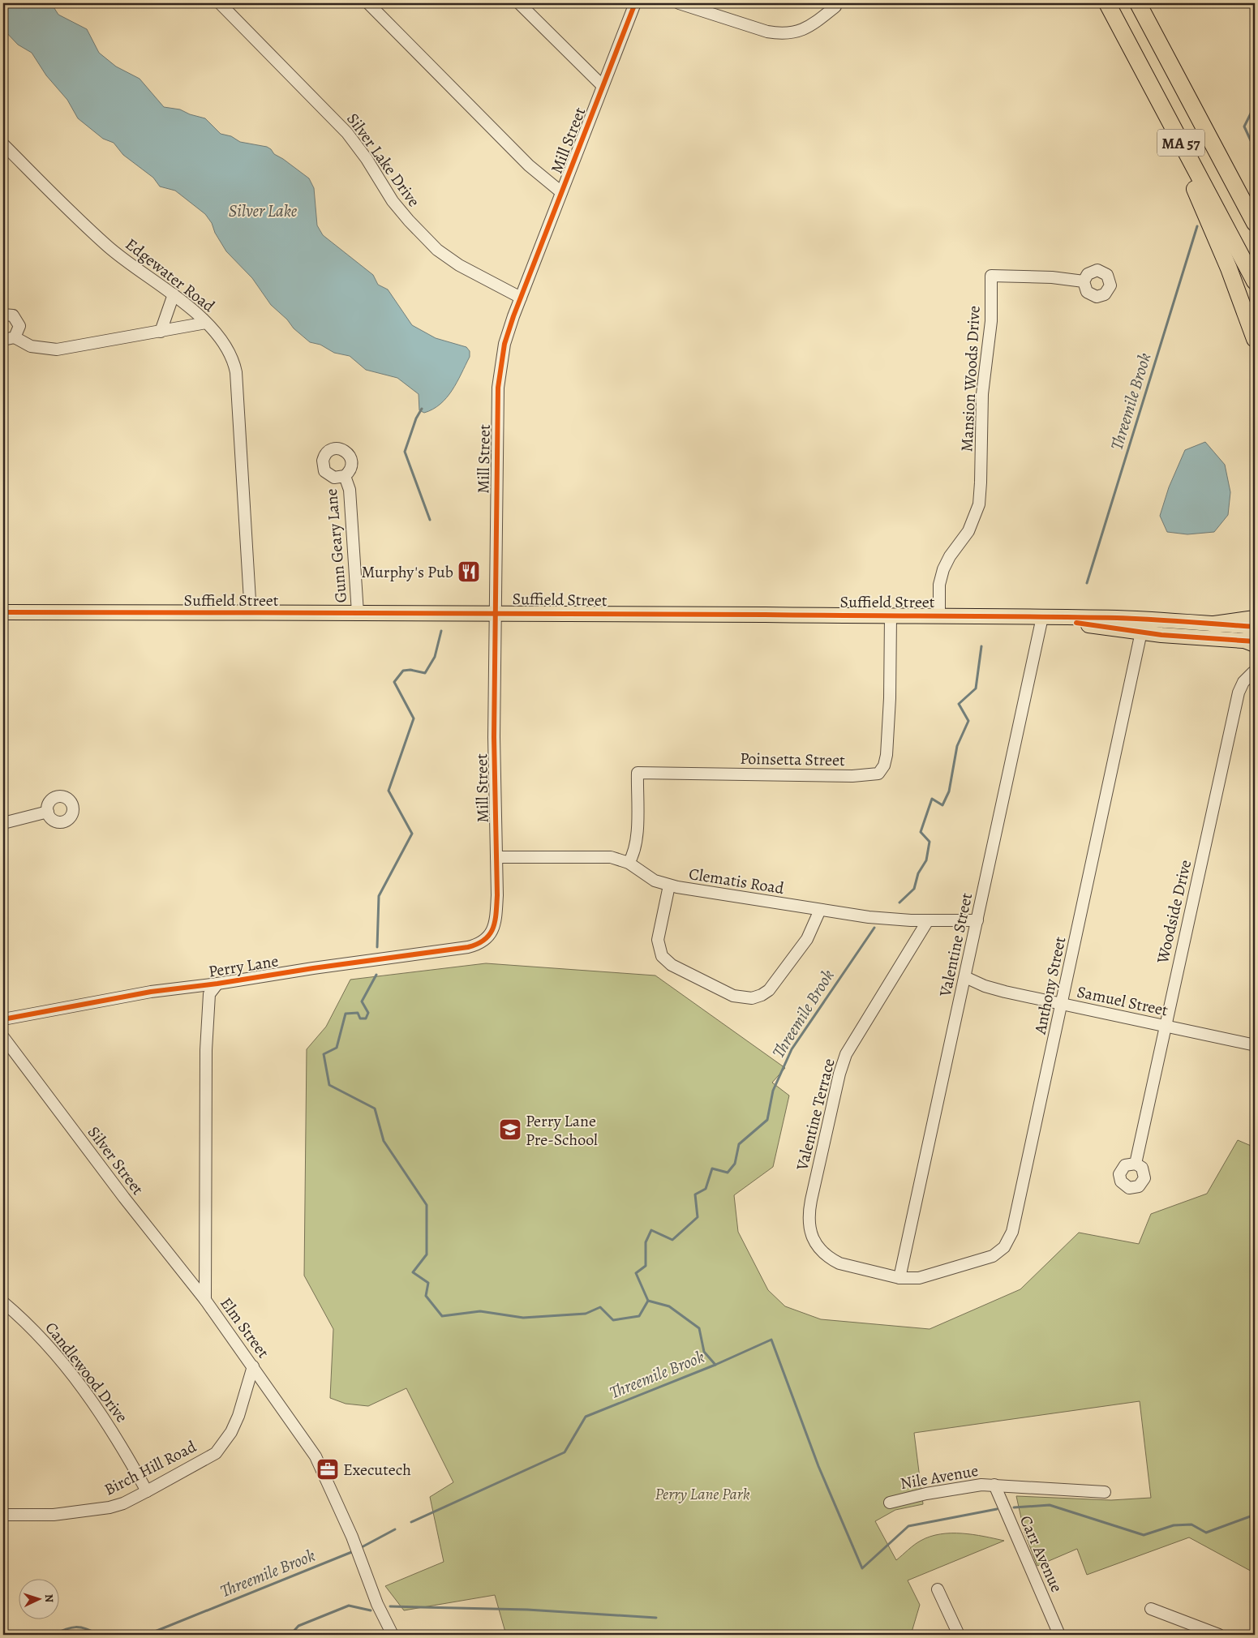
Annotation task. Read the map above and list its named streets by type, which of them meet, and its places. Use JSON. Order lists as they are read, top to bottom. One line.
{"streets":{"highway":["MA 57"],"main road":["Suffield Street"],"street":["Mill Street","Silver Lake Drive","Edgewater Road","Mansion Woods Drive","Gunn Geary Lane","Poinsetta Street","Clematis Road","Woodside Drive","Valentine Street","Perry Lane","Anthony Street","Samuel Street","Valentine Terrace","Silver Street","Elm Street","Candlewood Drive","Birch Hill Road","Nile Avenue","Carr Avenue"]},"crossings":[["Mill Street","Silver Lake Drive"],["Mill Street","Suffield Street"],["Mill Street","Clematis Road"],["Mill Street","Perry Lane"],["Edgewater Road","Suffield Street"],["Mansion Woods Drive","Suffield Street"],["Gunn Geary Lane","Suffield Street"],["Suffield Street","Poinsetta Street"],["Suffield Street","Valentine Street"],["Suffield Street","Anthony Street"],["Poinsetta Street","Clematis Road"],["Clematis Road","Valentine Street"],["Clematis Road","Valentine Terrace"],["Woodside Drive","Samuel Street"],["Valentine Street","Anthony Street"],["Valentine Street","Samuel Street"],["Valentine Street","Valentine Terrace"],["Perry Lane","Elm Street"],["Anthony Street","Samuel Street"],["Anthony Street","Valentine Terrace"],["Silver Street","Elm Street"],["Elm Street","Birch Hill Road"],["Candlewood Drive","Birch Hill Road"],["Nile Avenue","Carr Avenue"]],"water":["Silver Lake","Threemile Brook"],"parks":["Perry Lane Park"],"places":{"restaurant":["Murphy's Pub"],"school or university":["Perry Lane Pre-School"],"office":["Executech"]},"north":"right"}
